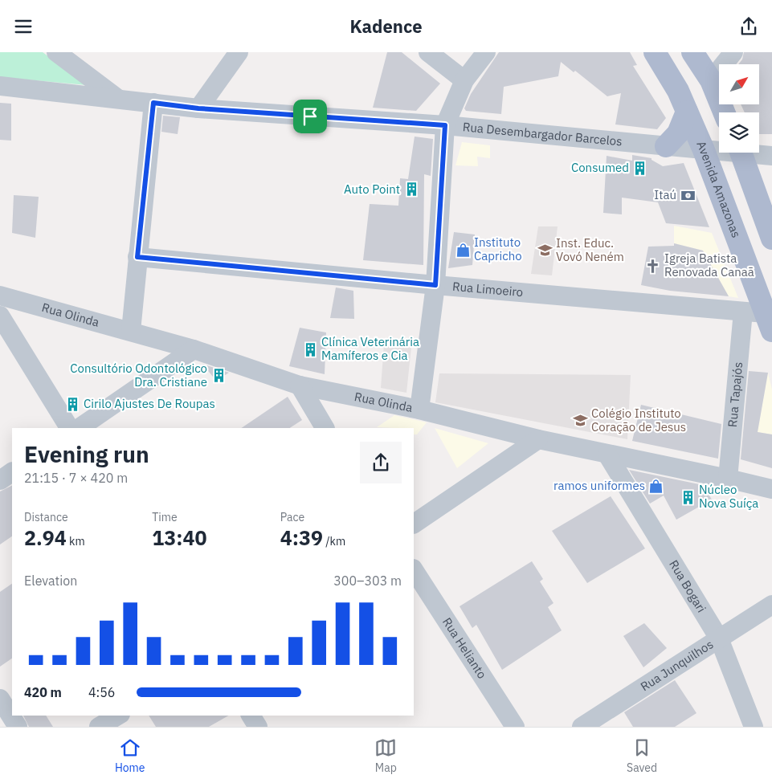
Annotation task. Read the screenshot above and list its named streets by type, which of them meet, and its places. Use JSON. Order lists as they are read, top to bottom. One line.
{"streets":{"main road":["Avenida Amazonas"],"street":["Rua Desembargador Barcelos","Rua Limoeiro","Rua Olinda","Rua Tapajós","Rua Bogari","Rua Helianto","Rua Junquilhos"]},"crossings":[["Rua Desembargador Barcelos","Avenida Amazonas"],["Avenida Amazonas","Rua Limoeiro"],["Rua Limoeiro","Rua Tapajós"],["Rua Olinda","Rua Tapajós"],["Rua Olinda","Rua Bogari"],["Rua Bogari","Rua Junquilhos"]],"places":{"building":["Consumed","Auto Point","Clínica Veterinária Mamíferos e Cia","Consultório Odontológico Dra. Cristiane","Cirilo Ajustes De Roupas","Núcleo Nova Suíça"],"bank":["Itaú"],"shop":["Instituto Capricho","ramos uniformes"],"school or university":["Inst. Educ. Vovó Neném","Colégio Instituto Coração de Jesus"],"church":["Igreja Batista Renovada Canaã"]},"north":"top right","page":{"header":"Kadence","heading":["Evening run","21:15 · 7 × 420 m"],"stats":[["Distance","2.94 km"],["Time","13:40"],["Pace","4:39 /km"]],"chart":["Elevation","300–303 m"],"list":[{"name":"420 m","note":"4:56"}],"tabs":["Home","Map","Saved"]}}
